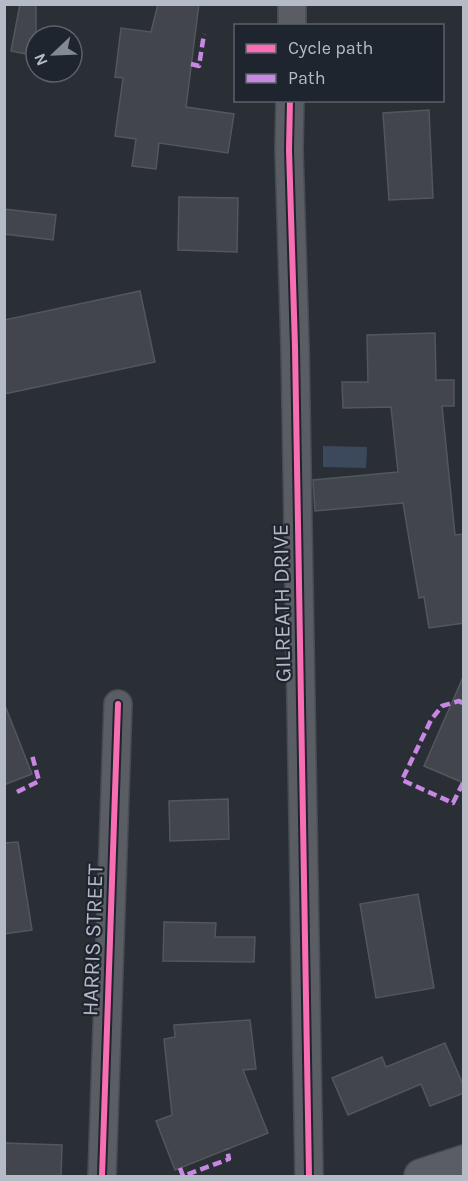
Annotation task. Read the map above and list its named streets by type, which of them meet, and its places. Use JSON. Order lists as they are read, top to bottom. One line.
{"streets":{"street":["GILREATH DRIVE","HARRIS STREET"]},"legend":["Cycle path","Path"],"north":"bottom left"}
